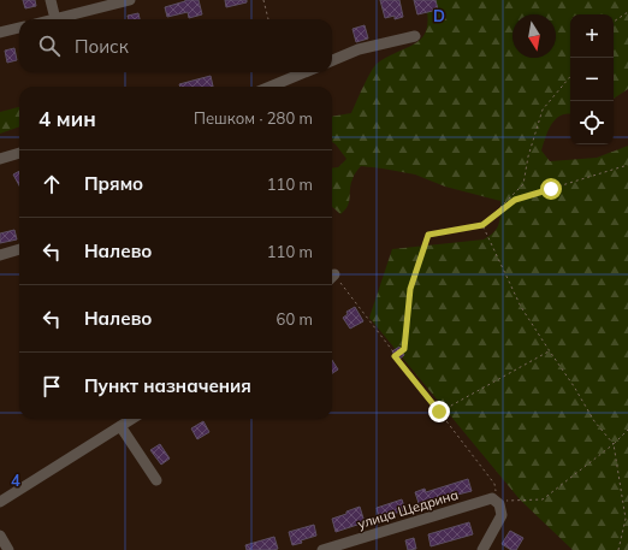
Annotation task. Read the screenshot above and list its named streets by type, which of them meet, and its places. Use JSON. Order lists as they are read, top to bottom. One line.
{"streets":{"street":["улица Щедрина"]},"north":"bottom","page":{"map_buttons":["+","−"],"search":"Поиск","heading":["4 мин","Пешком · 280 m"],"list":[["Прямо","110 m"],["Налево","110 m"],["Налево","60 m"],"Пункт назначения"]},"grid":{"columns":["D"],"rows":["4"]}}
